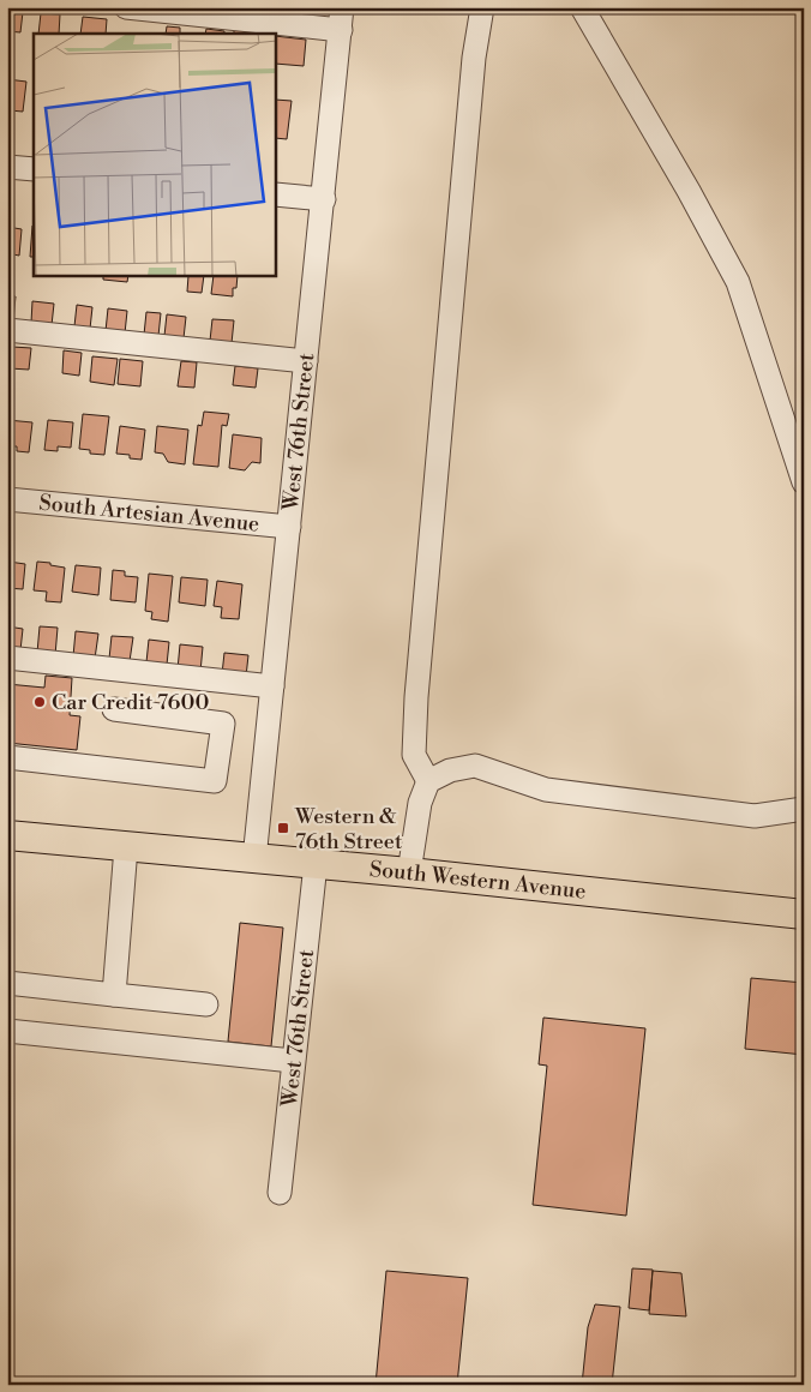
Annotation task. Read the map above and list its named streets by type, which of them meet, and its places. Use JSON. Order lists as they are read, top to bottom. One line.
{"streets":{"main road":["South Western Avenue"],"street":["West 76th Street","South Artesian Avenue"]},"crossings":[["West 76th Street","South Artesian Avenue"],["West 76th Street","South Western Avenue"]],"places":{"other":["Car Credit 7600"],"transit":["Western & 76th Street"]}}
